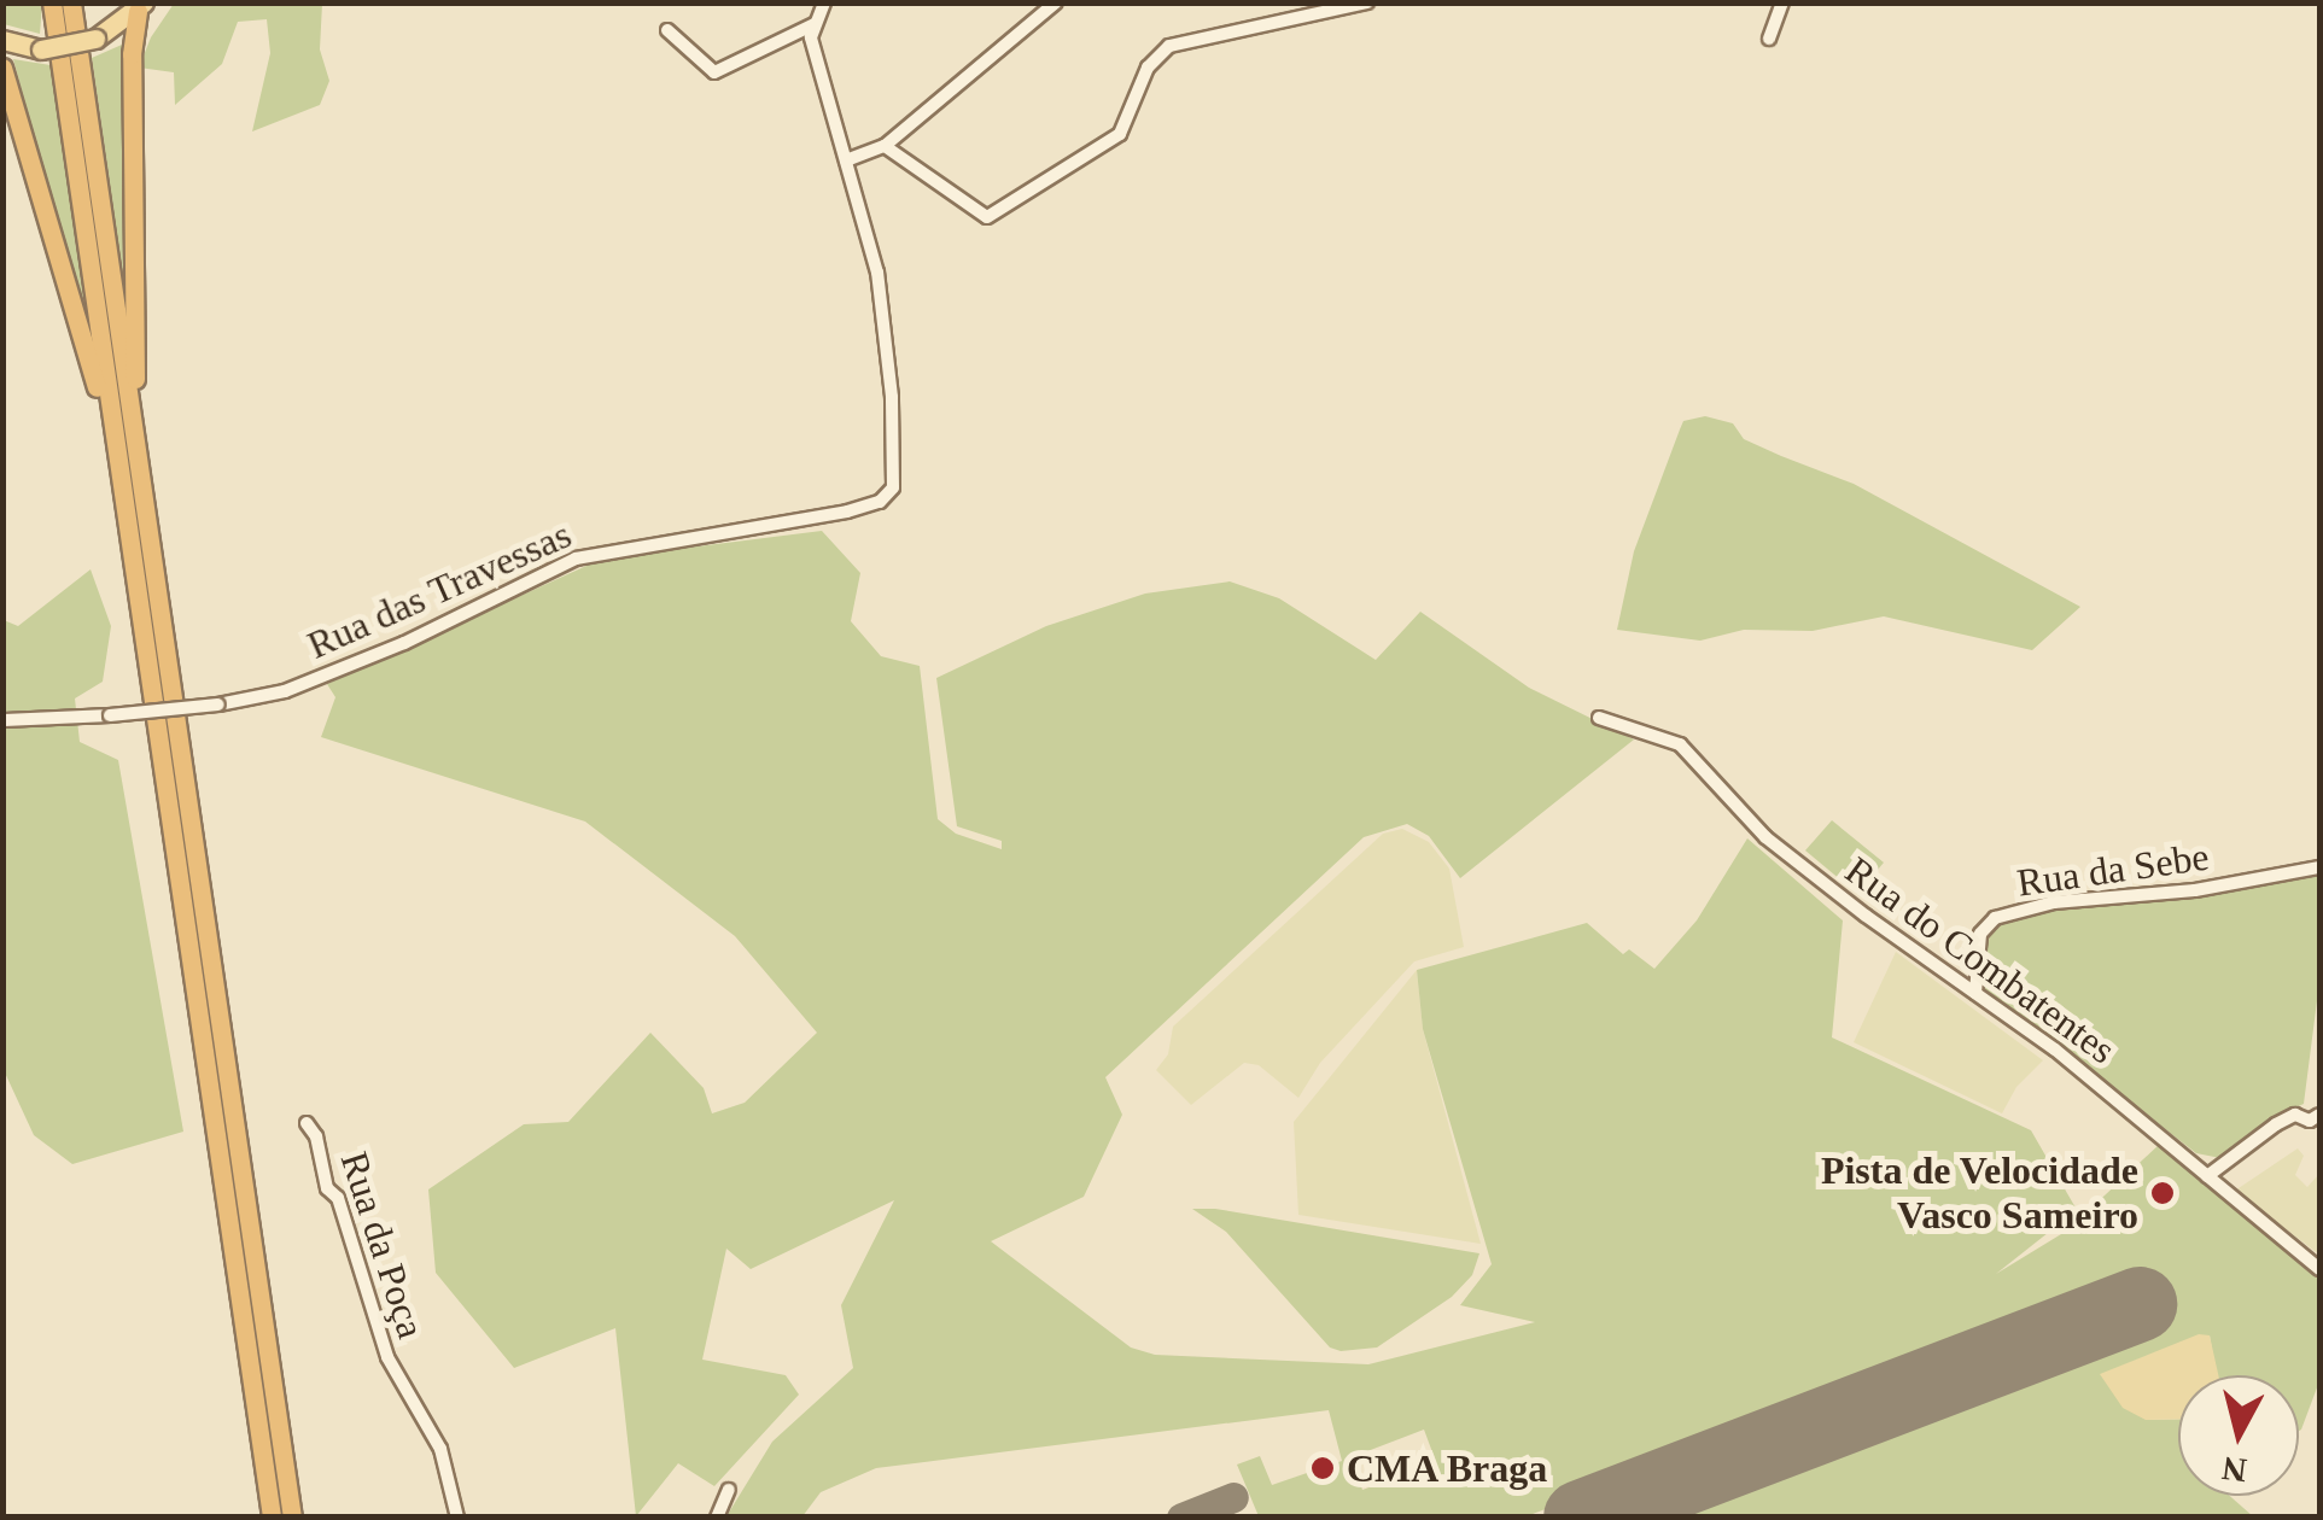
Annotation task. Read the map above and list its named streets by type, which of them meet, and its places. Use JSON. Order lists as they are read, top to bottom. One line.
{"streets":{"street":["Rua das Travessas","Rua da Sebe","Rua do Combatentes","Rua da Poça"]},"crossings":[["Rua da Sebe","Rua do Combatentes"]],"places":["Pista de Velocidade Vasco Sameiro","CMA Braga"],"north":"bottom"}
